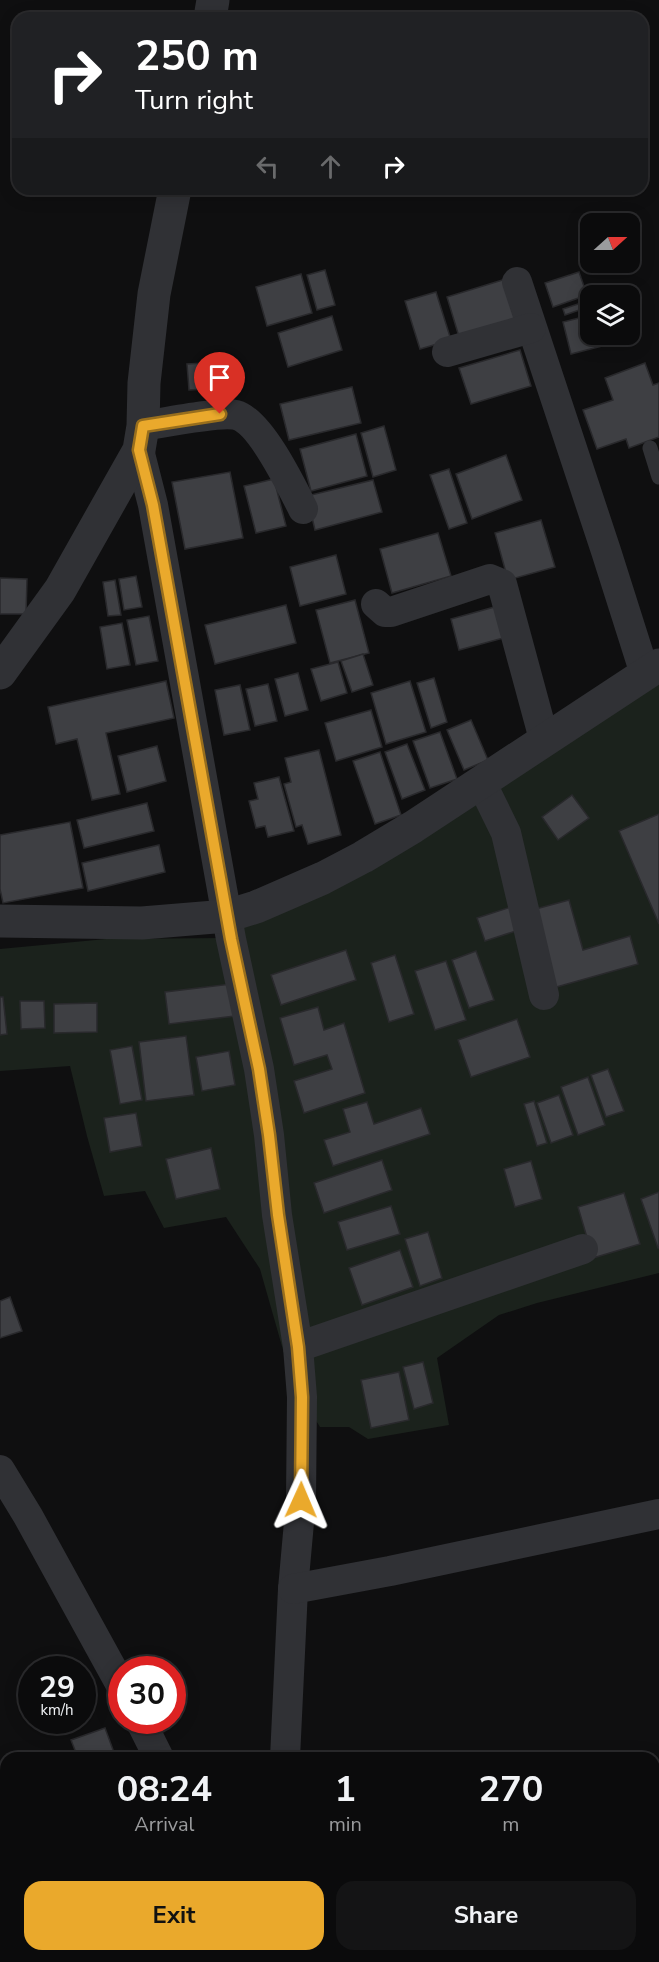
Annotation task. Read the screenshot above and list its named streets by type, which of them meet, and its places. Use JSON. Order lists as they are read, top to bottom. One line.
{"north":"right","page":{"turn":["250 m","Turn right"],"speed":"29 km/h","limit":"30","eta":["08:24","Arrival","1","min","270","m"],"buttons":["Exit","Share"]}}
